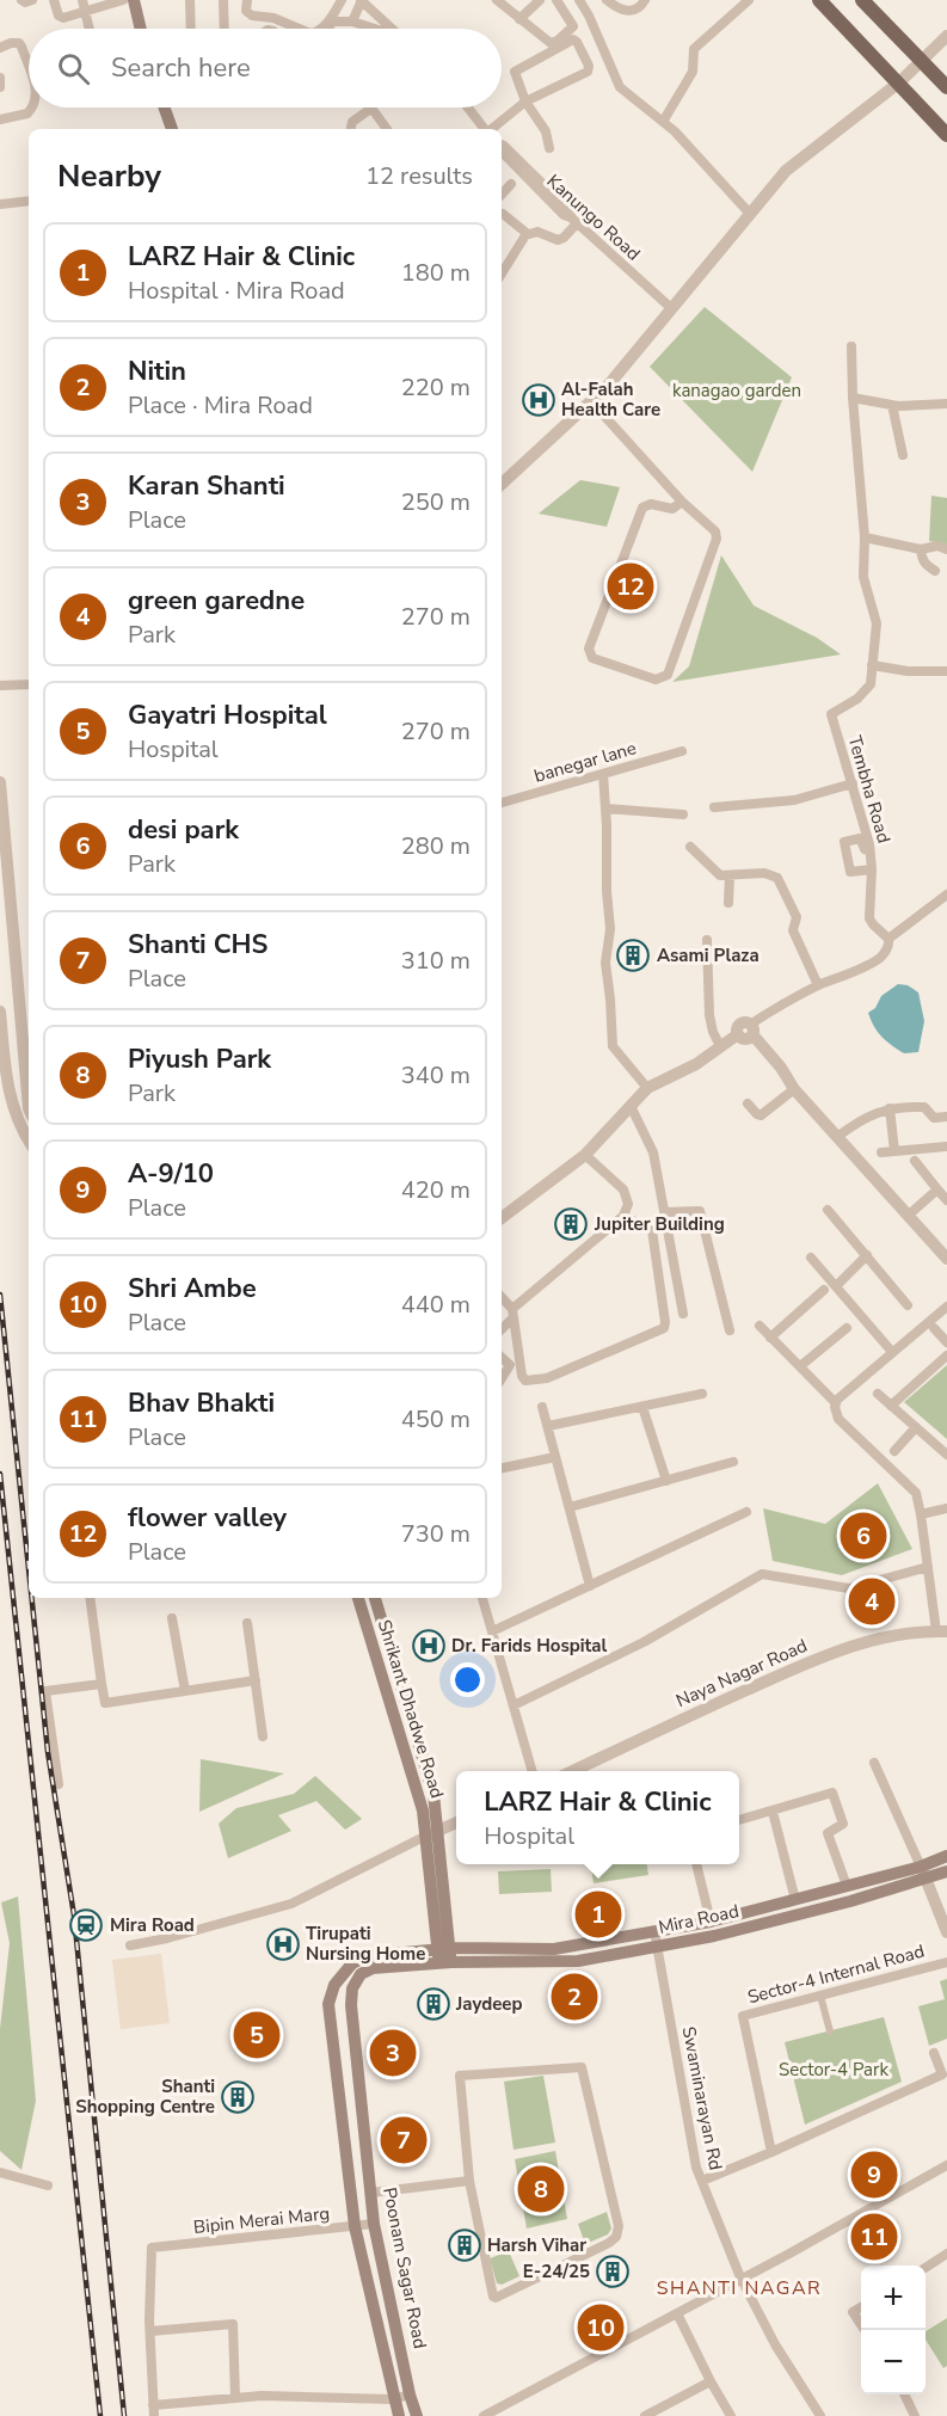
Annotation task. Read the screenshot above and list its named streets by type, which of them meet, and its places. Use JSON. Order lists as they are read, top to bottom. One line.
{"streets":{"main road":["Shrikant Dhadwe Road","Mira Road","Poonam Sagar Road"],"street":["Kanungo Road","banegar lane","Tembha Road","Naya Nagar Road","Sector-4 Internal Road","Swaminarayan Rd","Bipin Merai Marg"]},"crossings":[["Shrikant Dhadwe Road","Mira Road"],["Shrikant Dhadwe Road","Poonam Sagar Road"],["Mira Road","Swaminarayan Rd"],["Mira Road","Poonam Sagar Road"],["Bipin Merai Marg","Poonam Sagar Road"]],"districts":["SHANTI NAGAR"],"parks":["kanagao garden","Sector-4 Park"],"places":{"hospital":["Al-Falah Health Care","Dr. Farids Hospital","Tirupati Nursing Home"],"building":["Asami Plaza","Jupiter Building","Jaydeep","Shanti Shopping Centre","Harsh Vihar","E-24/25"],"station":["Mira Road"]},"page":{"search":"Search here","heading":["Nearby","12 results"],"list":[{"mark":"1","name":"LARZ Hair & Clinic","note":"Hospital · Mira Road","value":"180 m"},{"mark":"2","name":"Nitin","note":"Place · Mira Road","value":"220 m"},{"mark":"3","name":"Karan Shanti","note":"Place","value":"250 m"},{"mark":"4","name":"green garedne","note":"Park","value":"270 m"},{"mark":"5","name":"Gayatri Hospital","note":"Hospital","value":"270 m"},{"mark":"6","name":"desi park","note":"Park","value":"280 m"},{"mark":"7","name":"Shanti CHS","note":"Place","value":"310 m"},{"mark":"8","name":"Piyush Park","note":"Park","value":"340 m"},{"mark":"9","name":"A-9/10","note":"Place","value":"420 m"},{"mark":"10","name":"Shri Ambe","note":"Place","value":"440 m"},{"mark":"11","name":"Bhav Bhakti","note":"Place","value":"450 m"},{"mark":"12","name":"flower valley","note":"Place","value":"730 m"}],"pins":["12","6","4","1","2","5","3","7","9","8","11","10"],"popup":["LARZ Hair & Clinic","Hospital"],"map_buttons":["+","−"]}}
